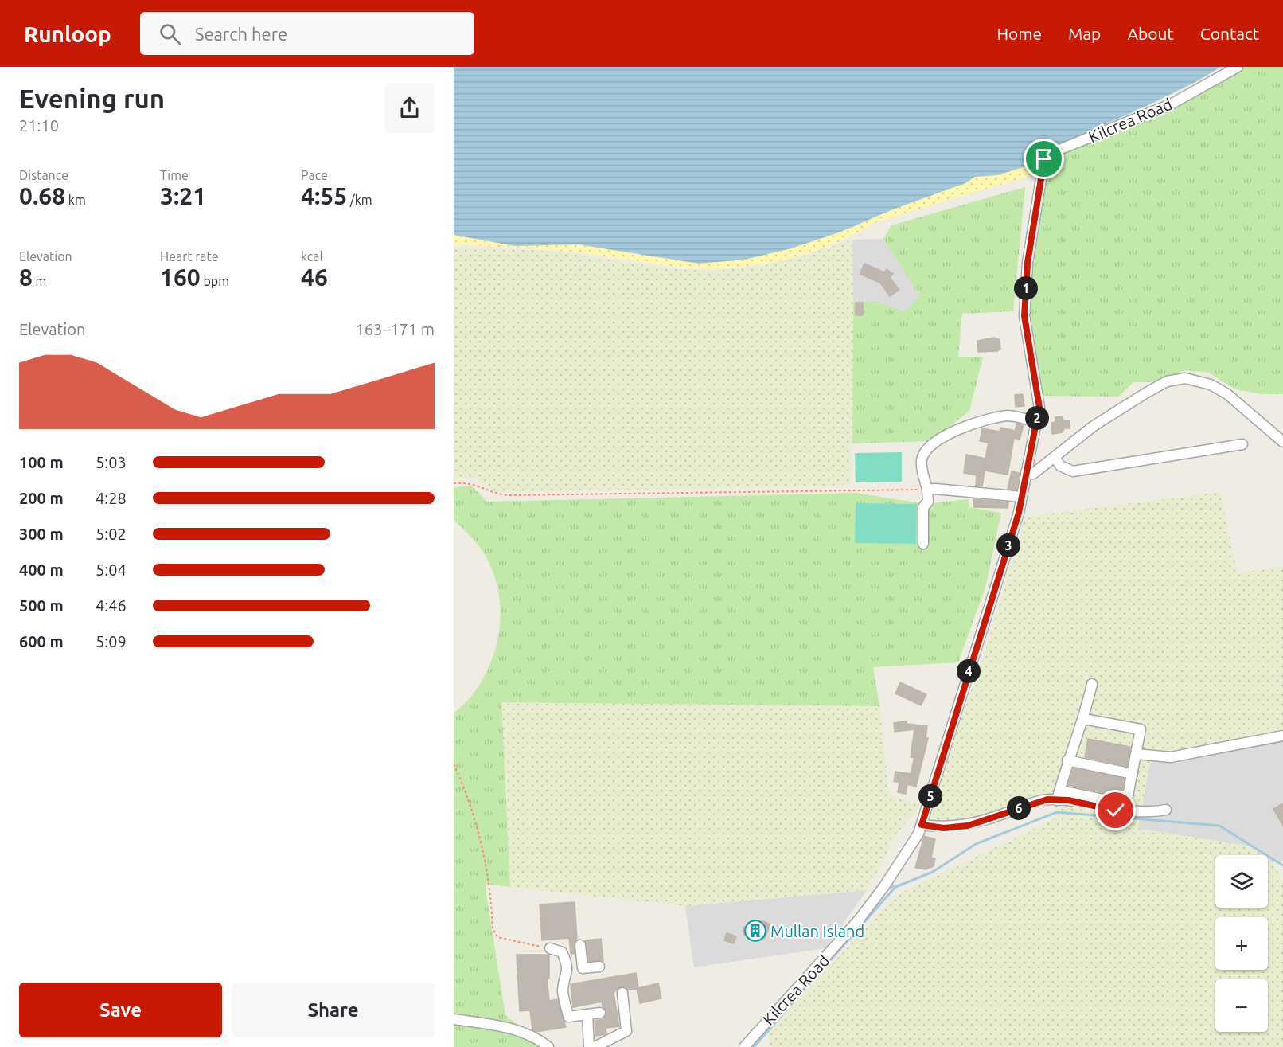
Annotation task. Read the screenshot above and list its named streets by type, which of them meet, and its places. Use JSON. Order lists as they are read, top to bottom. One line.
{"streets":{"street":["Kilcrea Road"]},"places":{"building":["Mullan Island"]},"page":{"header":"Runloop","search":"Search here","nav":["Home","Map","About","Contact"],"heading":["Evening run","21:10"],"stats":[["Distance","0.68 km"],["Time","3:21"],["Pace","4:55 /km"],["Elevation","8 m"],["Heart rate","160 bpm"],["kcal","46"]],"pins":["1","2","3","4","5","6"],"chart":["Elevation","163–171 m"],"list":[{"name":"100 m","note":"5:03"},{"name":"200 m","note":"4:28"},{"name":"300 m","note":"5:02"},{"name":"400 m","note":"5:04"},{"name":"500 m","note":"4:46"},{"name":"600 m","note":"5:09"}],"map_buttons":["+","−"],"buttons":["Save","Share"]}}
